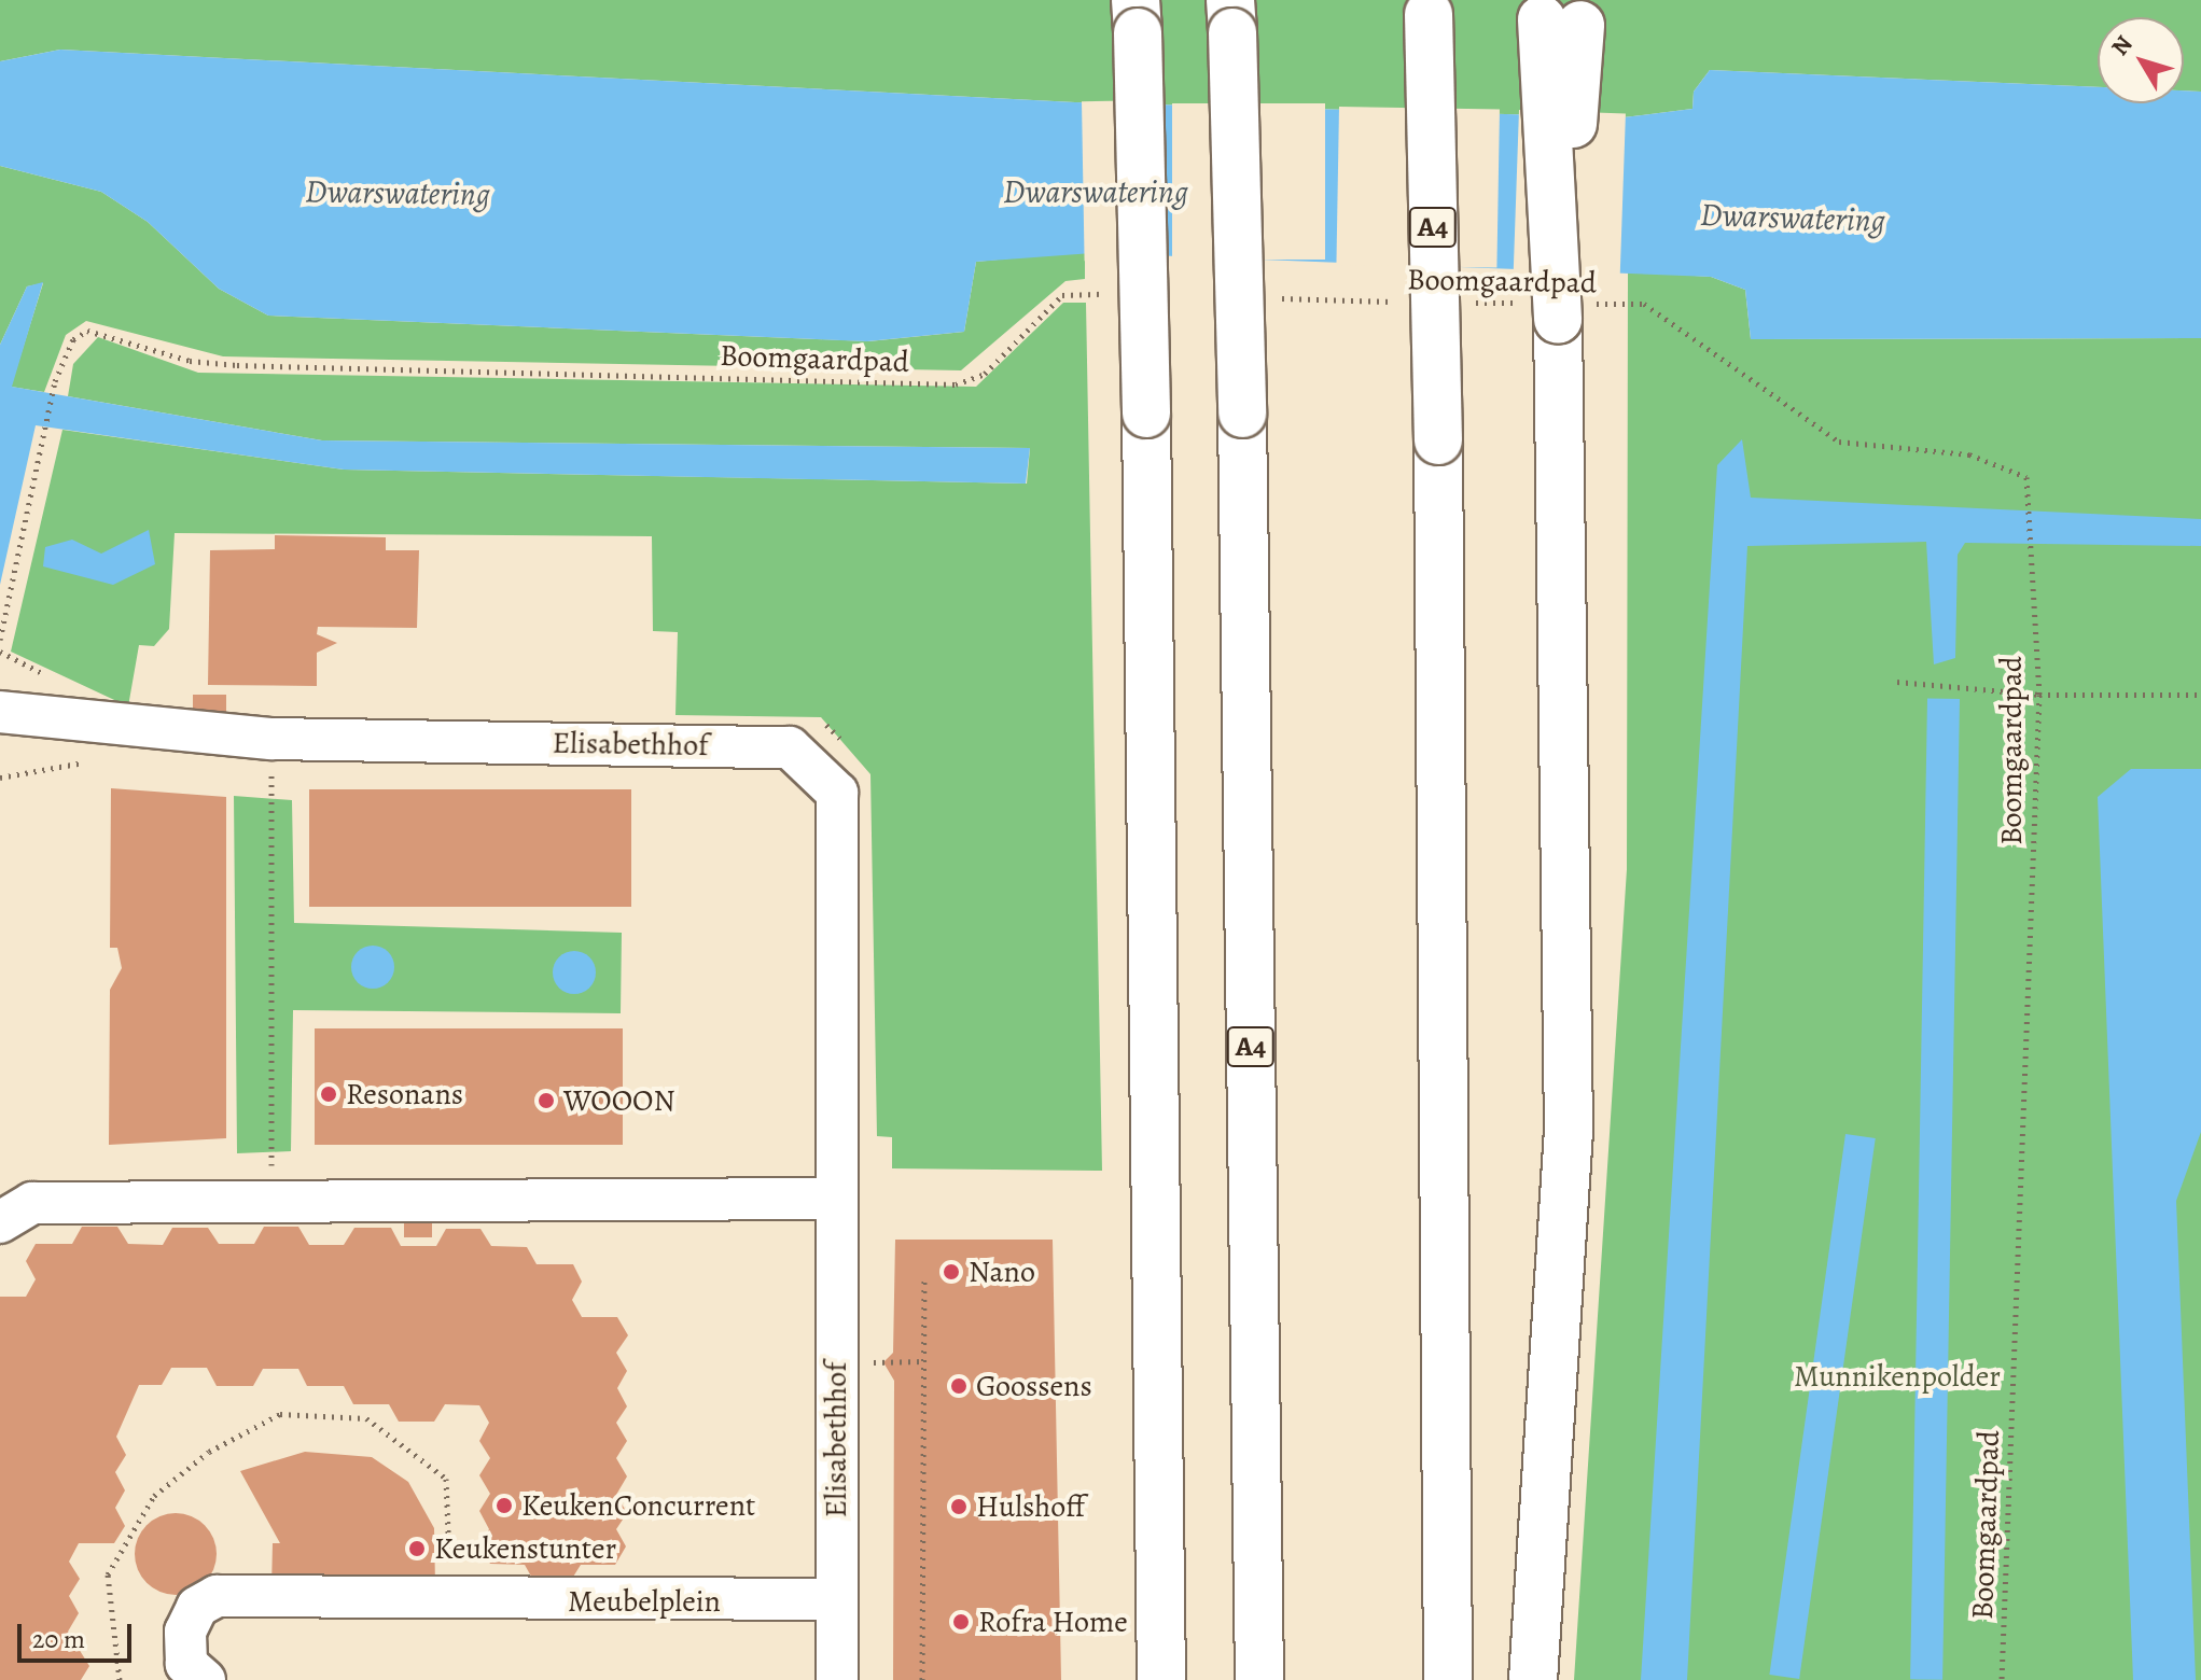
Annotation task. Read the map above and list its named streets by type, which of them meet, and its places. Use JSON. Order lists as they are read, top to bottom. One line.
{"streets":{"highway":["A4"],"street":["Elisabethhof","Meubelplein"],"path":["Boomgaardpad"]},"crossings":[["Elisabethhof","Meubelplein"]],"water":["Dwarswatering"],"parks":["Munnikenpolder"],"places":["Resonans","WOOON","Nano","Goossens","KeukenConcurrent","Hulshoff","Keukenstunter","Rofra Home"],"scale_bar":"20 m","north":"top left"}
